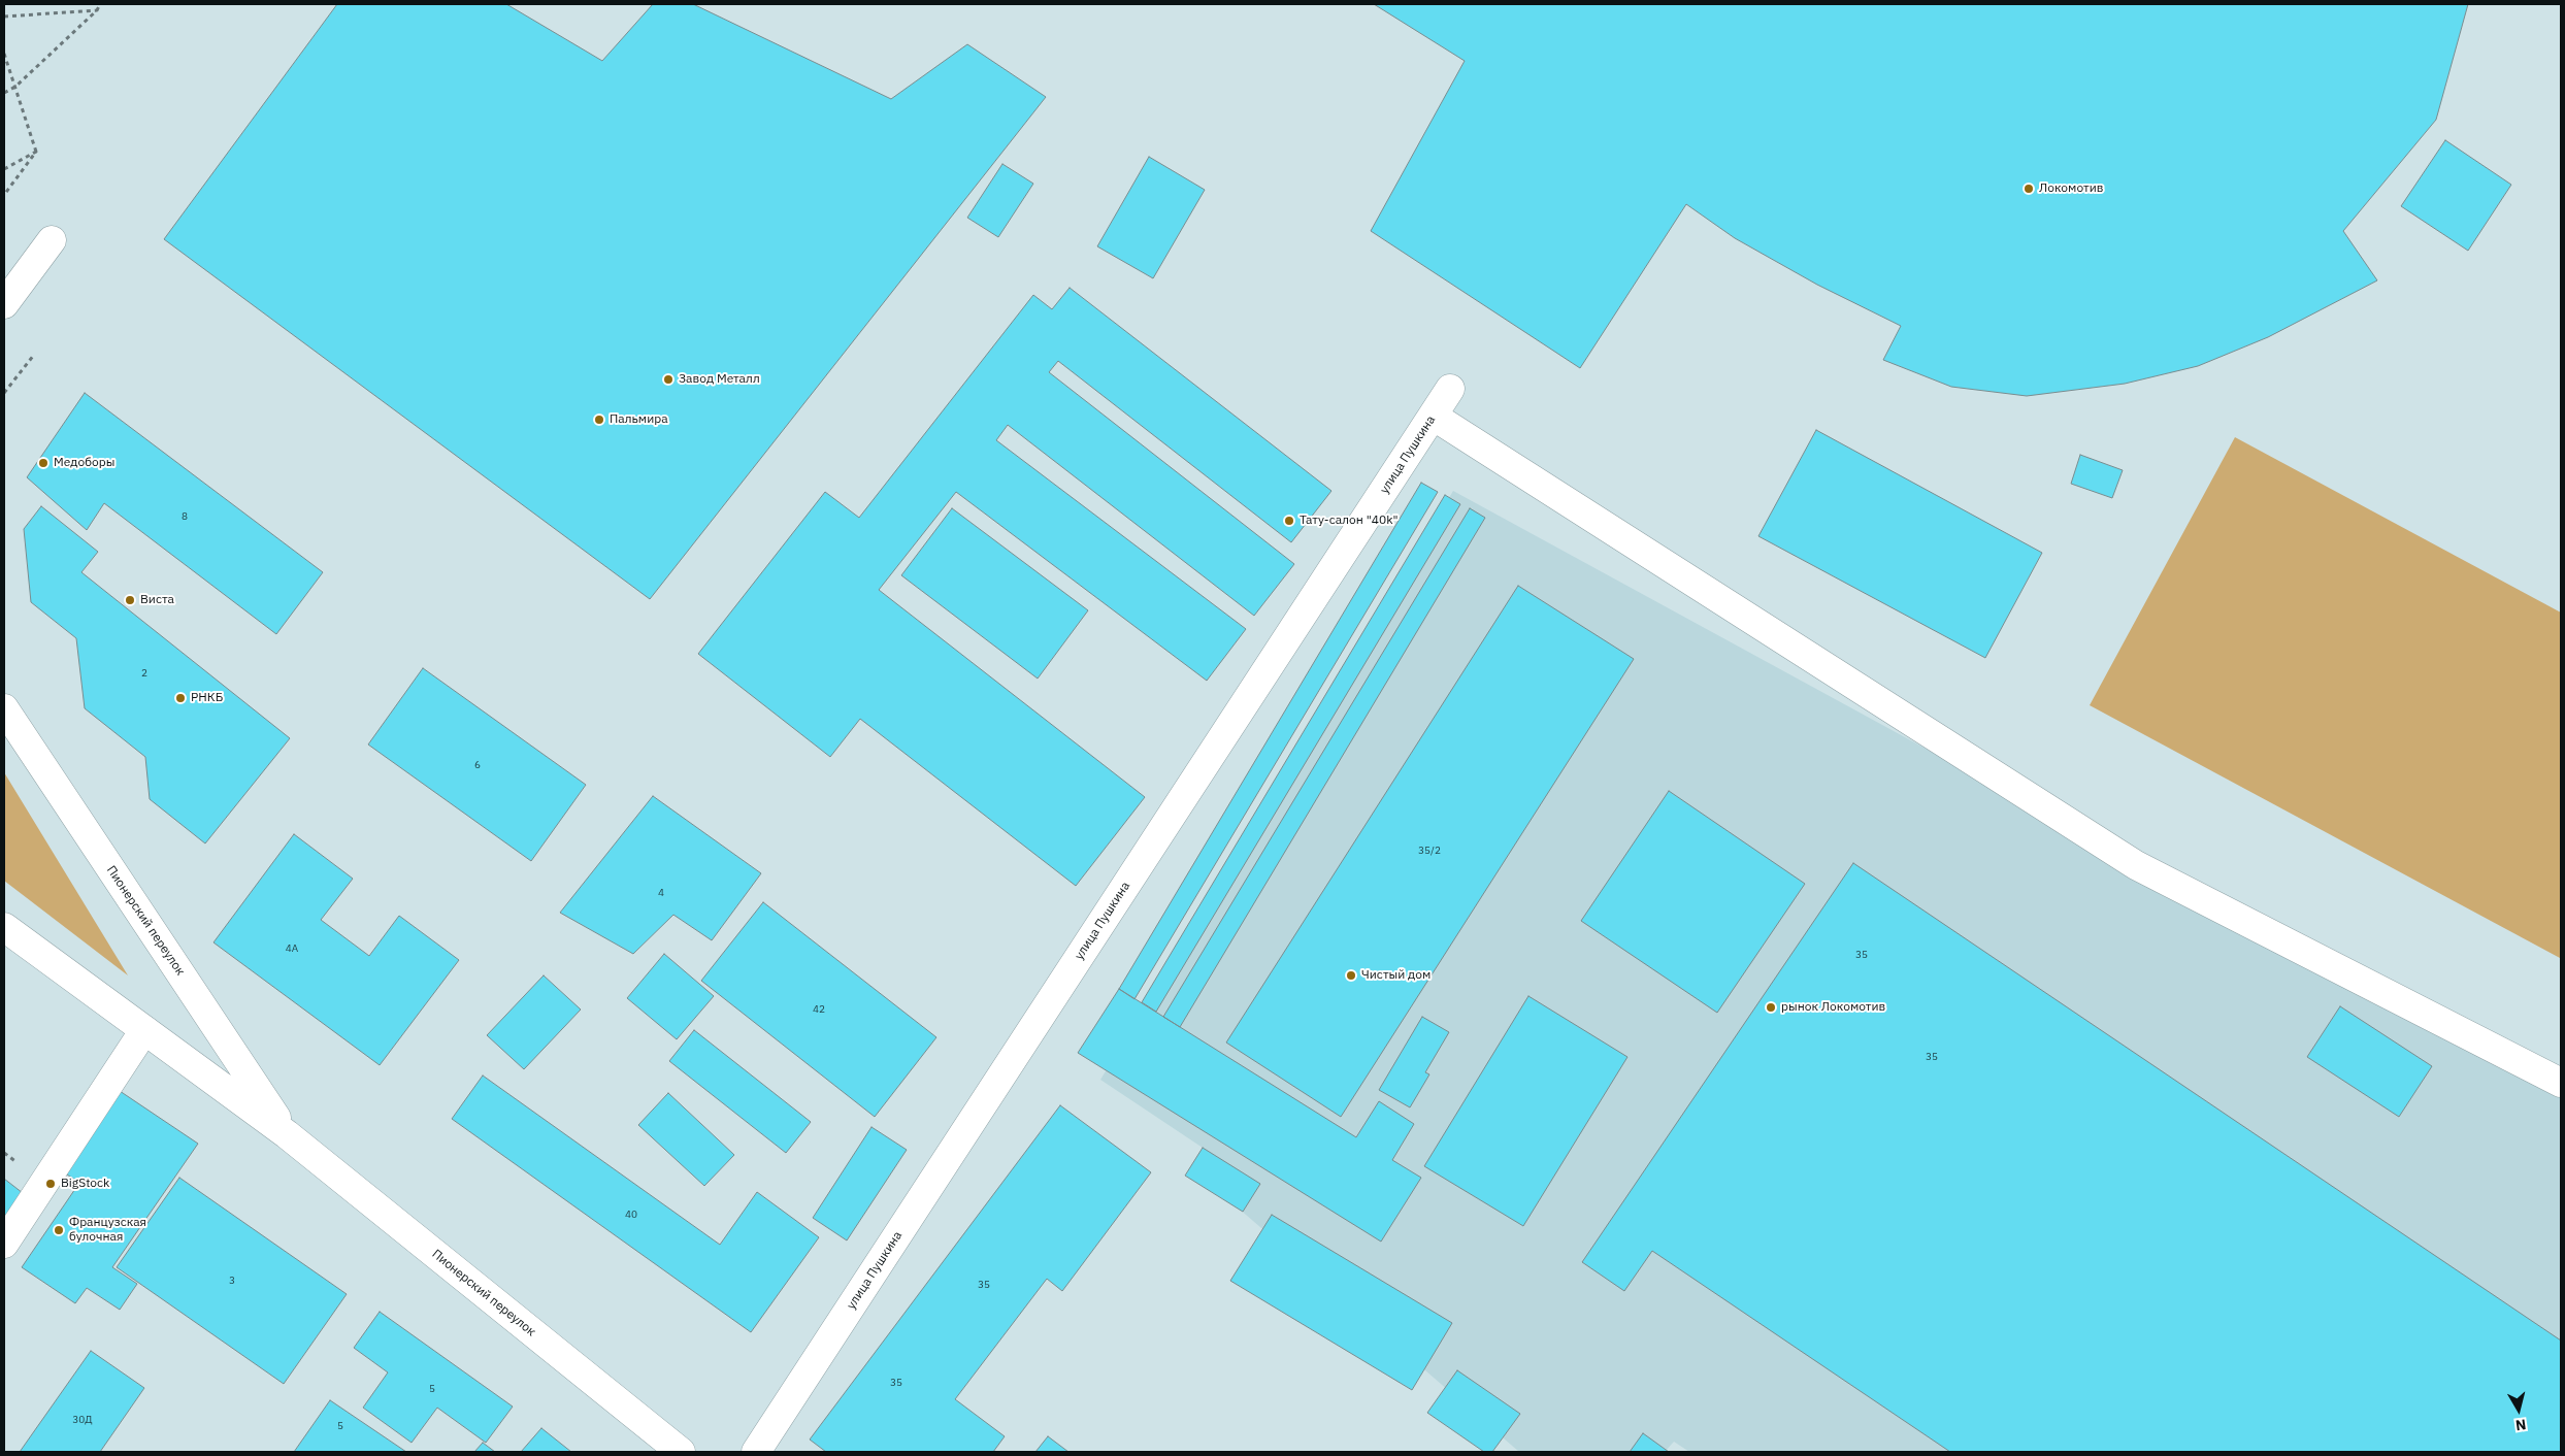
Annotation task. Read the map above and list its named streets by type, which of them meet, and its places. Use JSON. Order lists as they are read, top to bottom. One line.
{"streets":{"main road":["улица Пушкина","Пионерский переулок"]},"places":["Локомотив","Завод Металл","Пальмира","Медоборы","Тату-салон \"40k\"","Виста","РНКБ","Чистый дом","рынок Локомотив","BigStock","Французская булочная"],"house_numbers":["8","2","6","35/2","4","4А","35","42","35","40","3","35","35","5","30Д","5"],"north":"bottom"}
